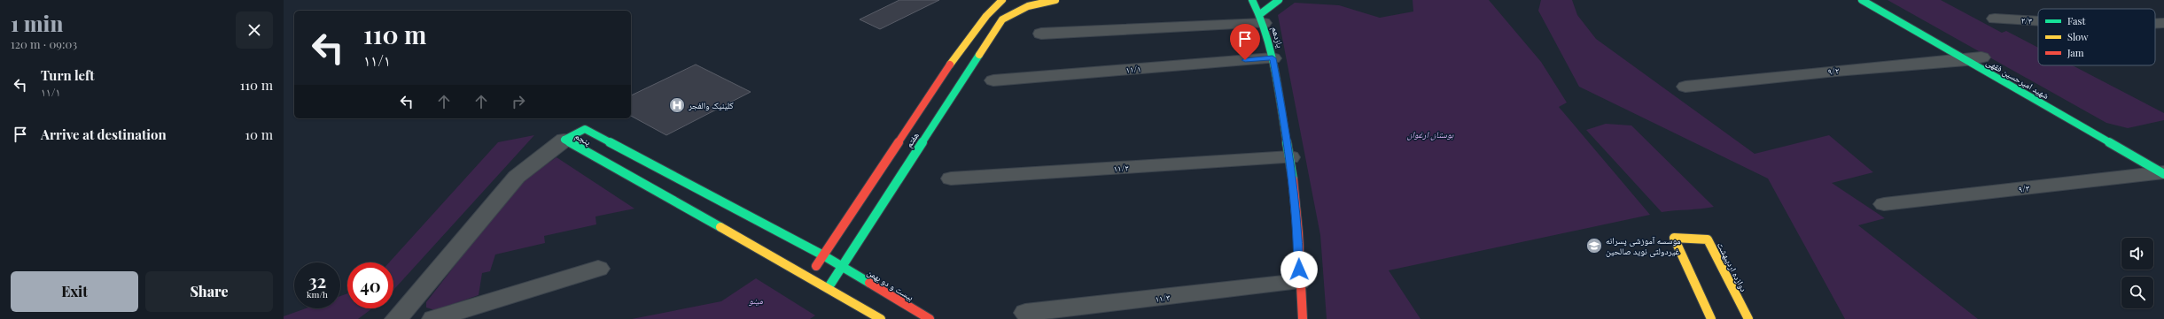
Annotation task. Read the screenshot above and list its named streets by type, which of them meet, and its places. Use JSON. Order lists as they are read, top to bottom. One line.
{"streets":{"street":["۲/۳","یازدهم","۱۱/۱","۹/۲","شهید امیرحسین فقهی","پنجم","هفتم","۱۱/۲","۹/۳","دوازده اردیبهشت","بیست و دو بهمن","۱۱/۳"]},"crossings":[["یازدهم","۱۱/۱"],["یازدهم","۱۱/۲"],["یازدهم","۱۱/۳"],["۹/۲","شهید امیرحسین فقهی"],["شهید امیرحسین فقهی","۹/۳"],["پنجم","هفتم"],["پنجم","بیست و دو بهمن"],["هفتم","بیست و دو بهمن"]],"parks":["بوستان ارغوان","مینو"],"places":{"hospital":["کلینیک والفجر"],"school or university":["موسسه آموزشی پسرانه غیردولتی نوید صالحین"]},"legend":["Fast","Slow","Jam"],"page":{"heading":["1 min","120 m · 09:03"],"turn":["110 m","۱۱/۱"],"list":[{"name":"Turn left","note":"۱۱/۱","value":"110 m"},{"name":"Arrive at destination","value":"10 m"}],"speed":"32 km/h","limit":"40","buttons":["Exit","Share"]}}
